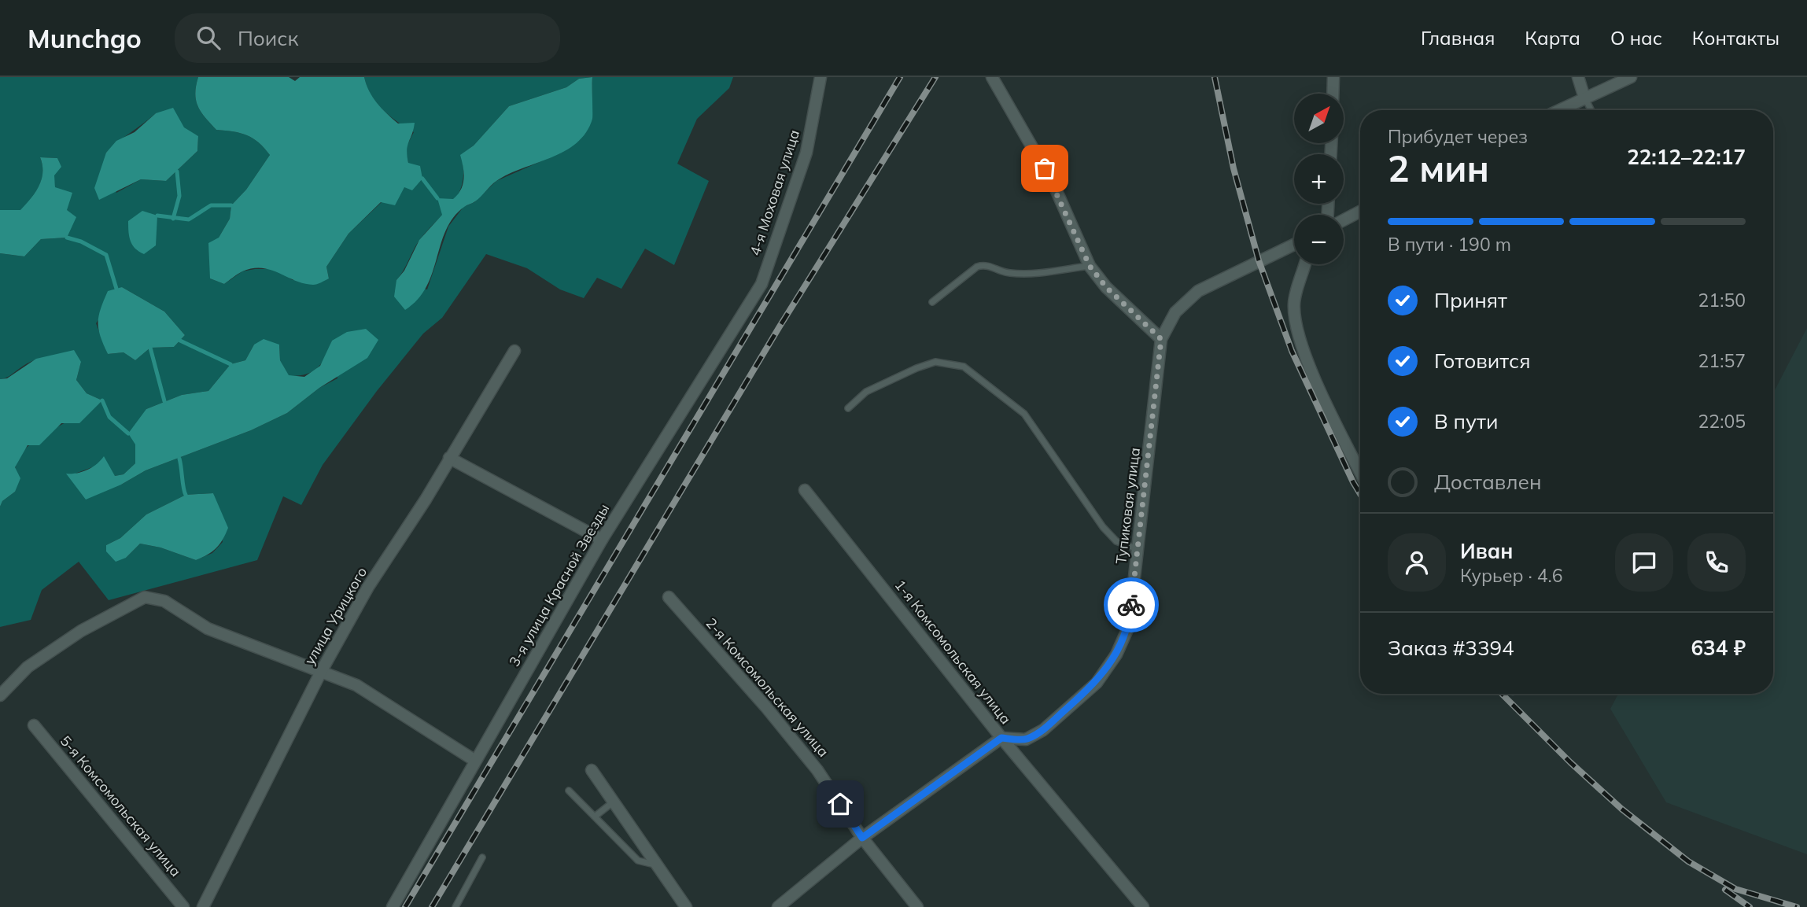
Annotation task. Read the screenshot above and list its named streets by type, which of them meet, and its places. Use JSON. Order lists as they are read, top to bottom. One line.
{"streets":{"street":["4-я Моховая улица","Тупиковая улица","3-я улица Красной Звезды","улица Урицкого","1-я Комсомольская улица","2-я Комсомольская улица","5-я Комсомольская улица"]},"crossings":[["4-я Моховая улица","3-я улица Красной Звезды"],["Тупиковая улица","1-я Комсомольская улица"]],"north":"top right","page":{"header":"Munchgo","search":"Поиск","nav":["Главная","Карта","О нас","Контакты"],"map_buttons":["+","−"],"heading":["2 мин","Прибудет через","22:12–22:17"],"panel":["Иван","Курьер · 4.6","Заказ #3394","634 ₽"],"bar":"В пути · 190 m","list":[["Принят","21:50"],["Готовится","21:57"],["В пути","22:05"],"Доставлен"]}}
